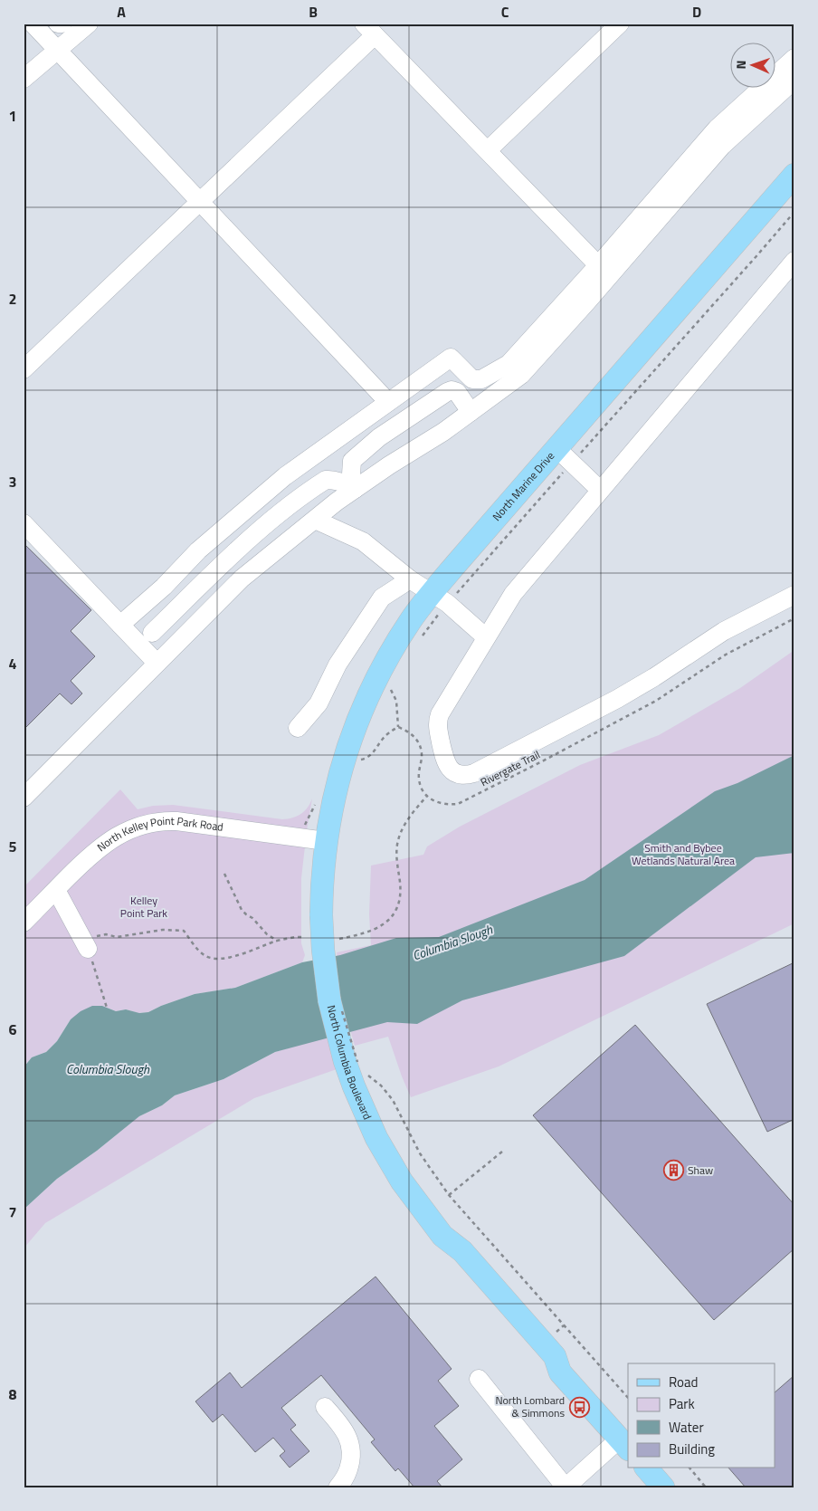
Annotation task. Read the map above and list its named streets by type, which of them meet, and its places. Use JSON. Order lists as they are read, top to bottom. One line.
{"streets":{"main road":["North Marine Drive","North Columbia Boulevard"],"street":["North Kelley Point Park Road"],"path":["Rivergate Trail"]},"crossings":[["North Marine Drive","North Kelley Point Park Road"],["North Marine Drive","North Columbia Boulevard"],["North Kelley Point Park Road","North Columbia Boulevard"]],"water":["Columbia Slough"],"parks":["Smith and Bybee Wetlands Natural Area","Kelley Point Park"],"places":{"building":["Shaw"],"bus stop":["North Lombard & Simmons"]},"legend":["Road","Park","Water","Building"],"north":"left","grid":{"columns":["A","B","C","D"],"rows":["1","2","3","4","5","6","7","8"]}}
